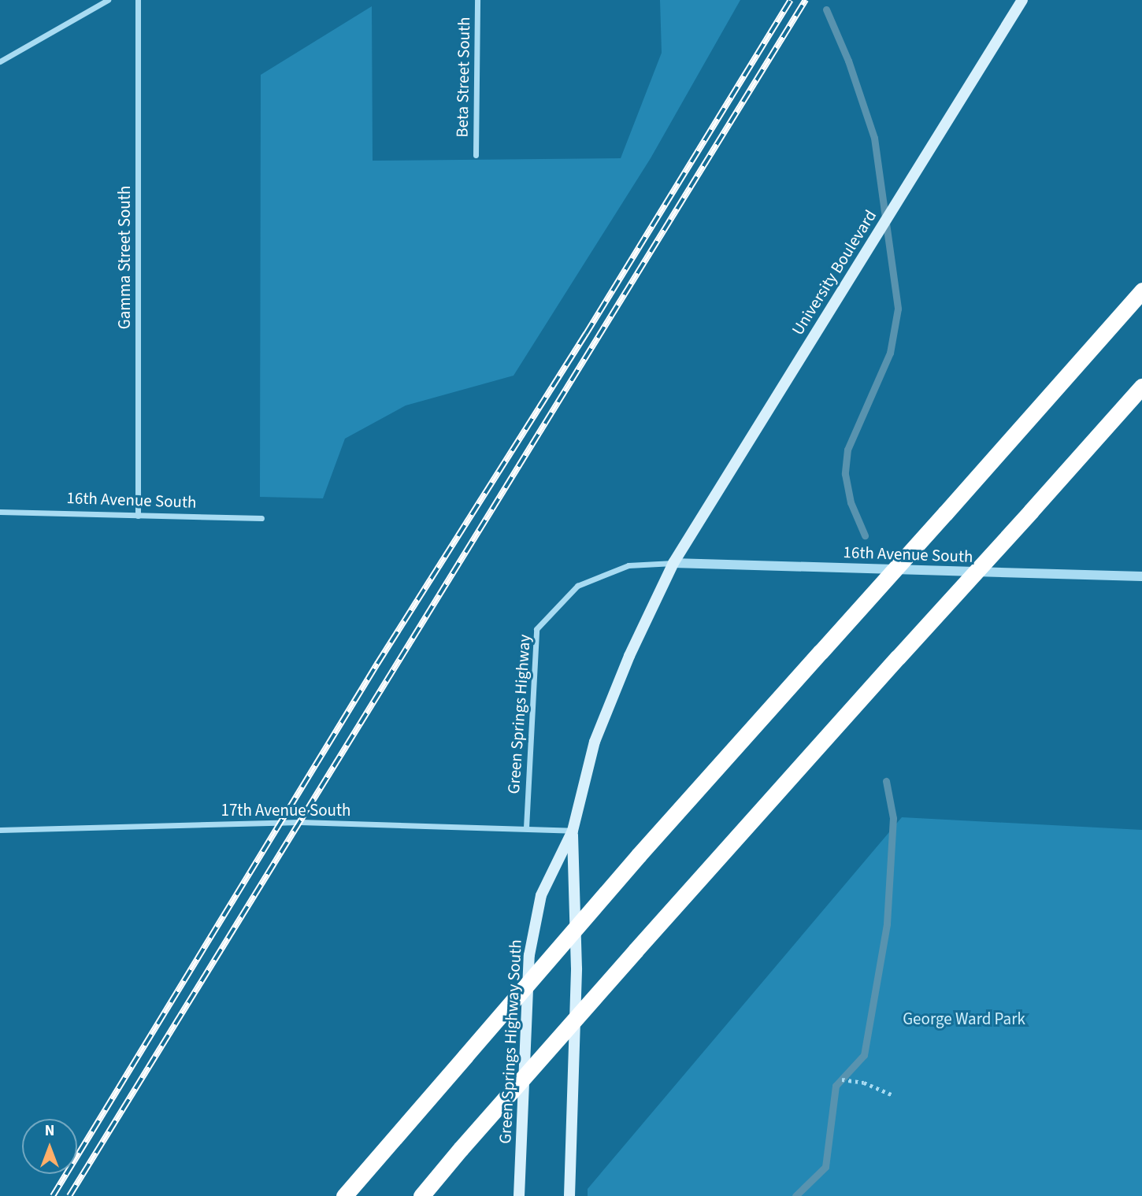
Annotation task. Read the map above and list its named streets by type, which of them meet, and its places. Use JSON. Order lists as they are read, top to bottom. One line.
{"streets":{"main road":["University Boulevard","Green Springs Highway South"],"street":["Beta Street South","Gamma Street South","16th Avenue South","Green Springs Highway","17th Avenue South"]},"crossings":[["Gamma Street South","16th Avenue South"],["University Boulevard","16th Avenue South"],["University Boulevard","Green Springs Highway"],["University Boulevard","Green Springs Highway South"],["16th Avenue South","Green Springs Highway"],["16th Avenue South","Green Springs Highway South"],["Green Springs Highway","17th Avenue South"],["Green Springs Highway","Green Springs Highway South"],["17th Avenue South","Green Springs Highway South"]],"parks":["George Ward Park"],"north":"top"}
